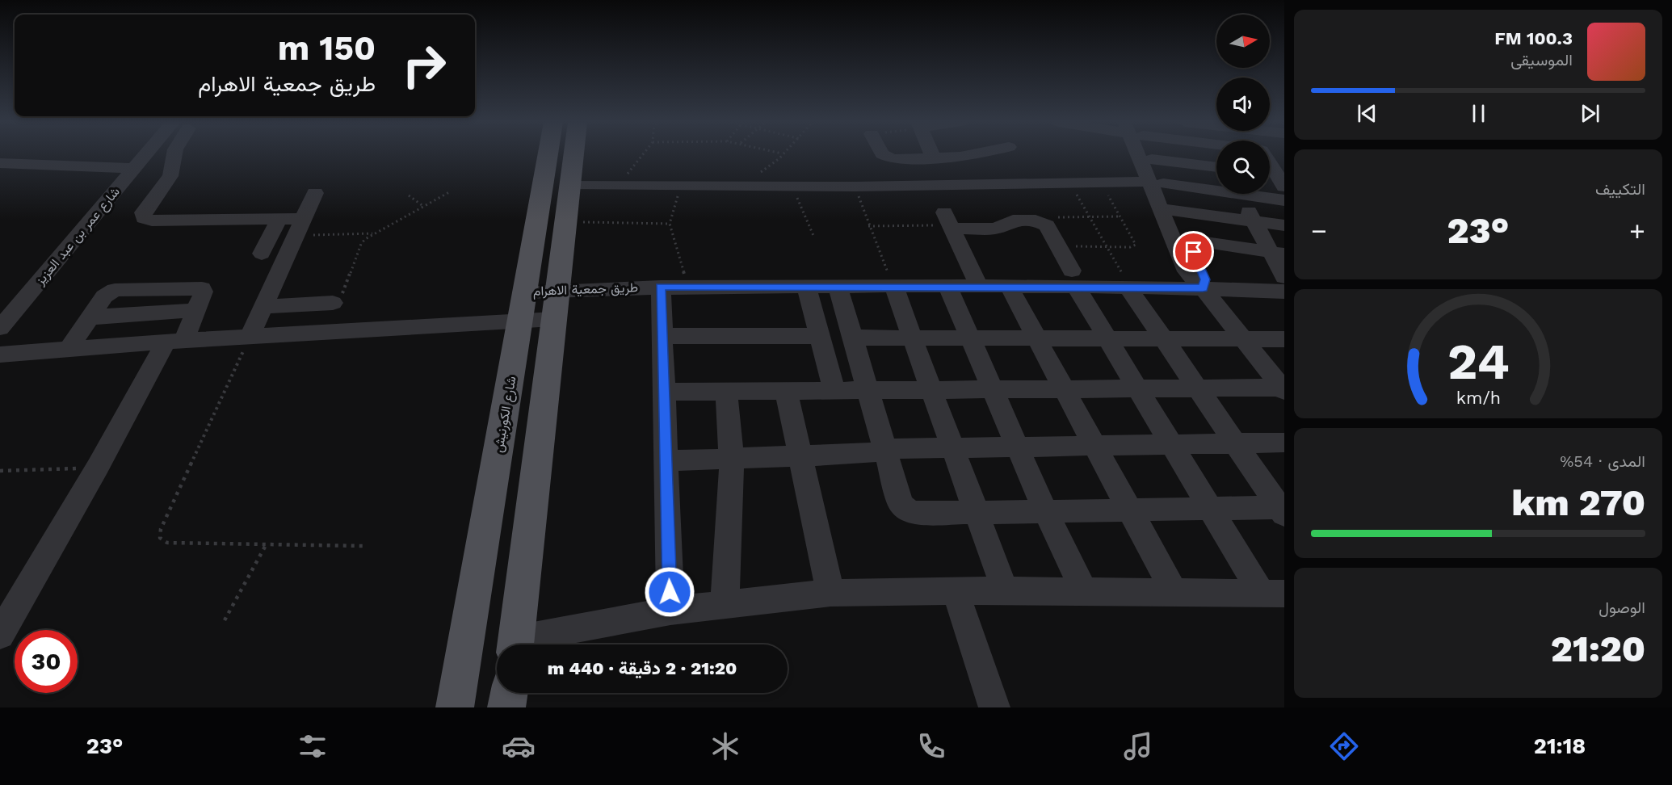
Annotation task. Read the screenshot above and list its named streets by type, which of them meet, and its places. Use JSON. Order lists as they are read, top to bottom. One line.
{"streets":{"main road":["شارع الكورنيش"],"street":["شارع عمر بن عبد العزيز","طريق جمعية الاهرام"]},"crossings":[["طريق جمعية الاهرام","شارع الكورنيش"]],"north":"right","page":{"turn":["150 m","طريق جمعية الاهرام"],"song":["100.3 FM","الموسيقى"],"tile":["التكييف",["المدى · 54%","270 km"],["الوصول","21:20"]],"heat":["−","23°","+"],"limit":"30","trip":"21:20 · 2 دقيقة · 440 m","tabs":["21:18","23°"],"gauge":["24","km/h"]}}
